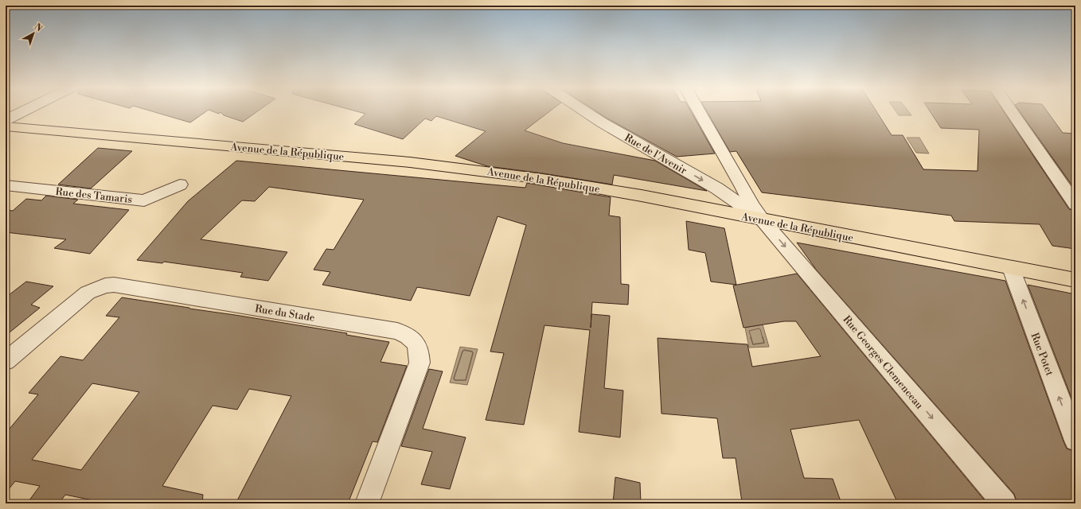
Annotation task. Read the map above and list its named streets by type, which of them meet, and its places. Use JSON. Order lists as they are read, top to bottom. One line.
{"streets":{"main road":["Avenue de la République"],"street":["Rue de l'Avenir","Rue des Tamaris","Rue du Stade","Rue Potet","Rue Georges Clemenceau"]},"crossings":[["Avenue de la République","Rue de l'Avenir"],["Avenue de la République","Rue Potet"],["Avenue de la République","Rue Georges Clemenceau"],["Rue de l'Avenir","Rue Georges Clemenceau"]],"one_way":["Rue de l'Avenir","Rue Potet","Rue Georges Clemenceau"],"north":"top right"}
